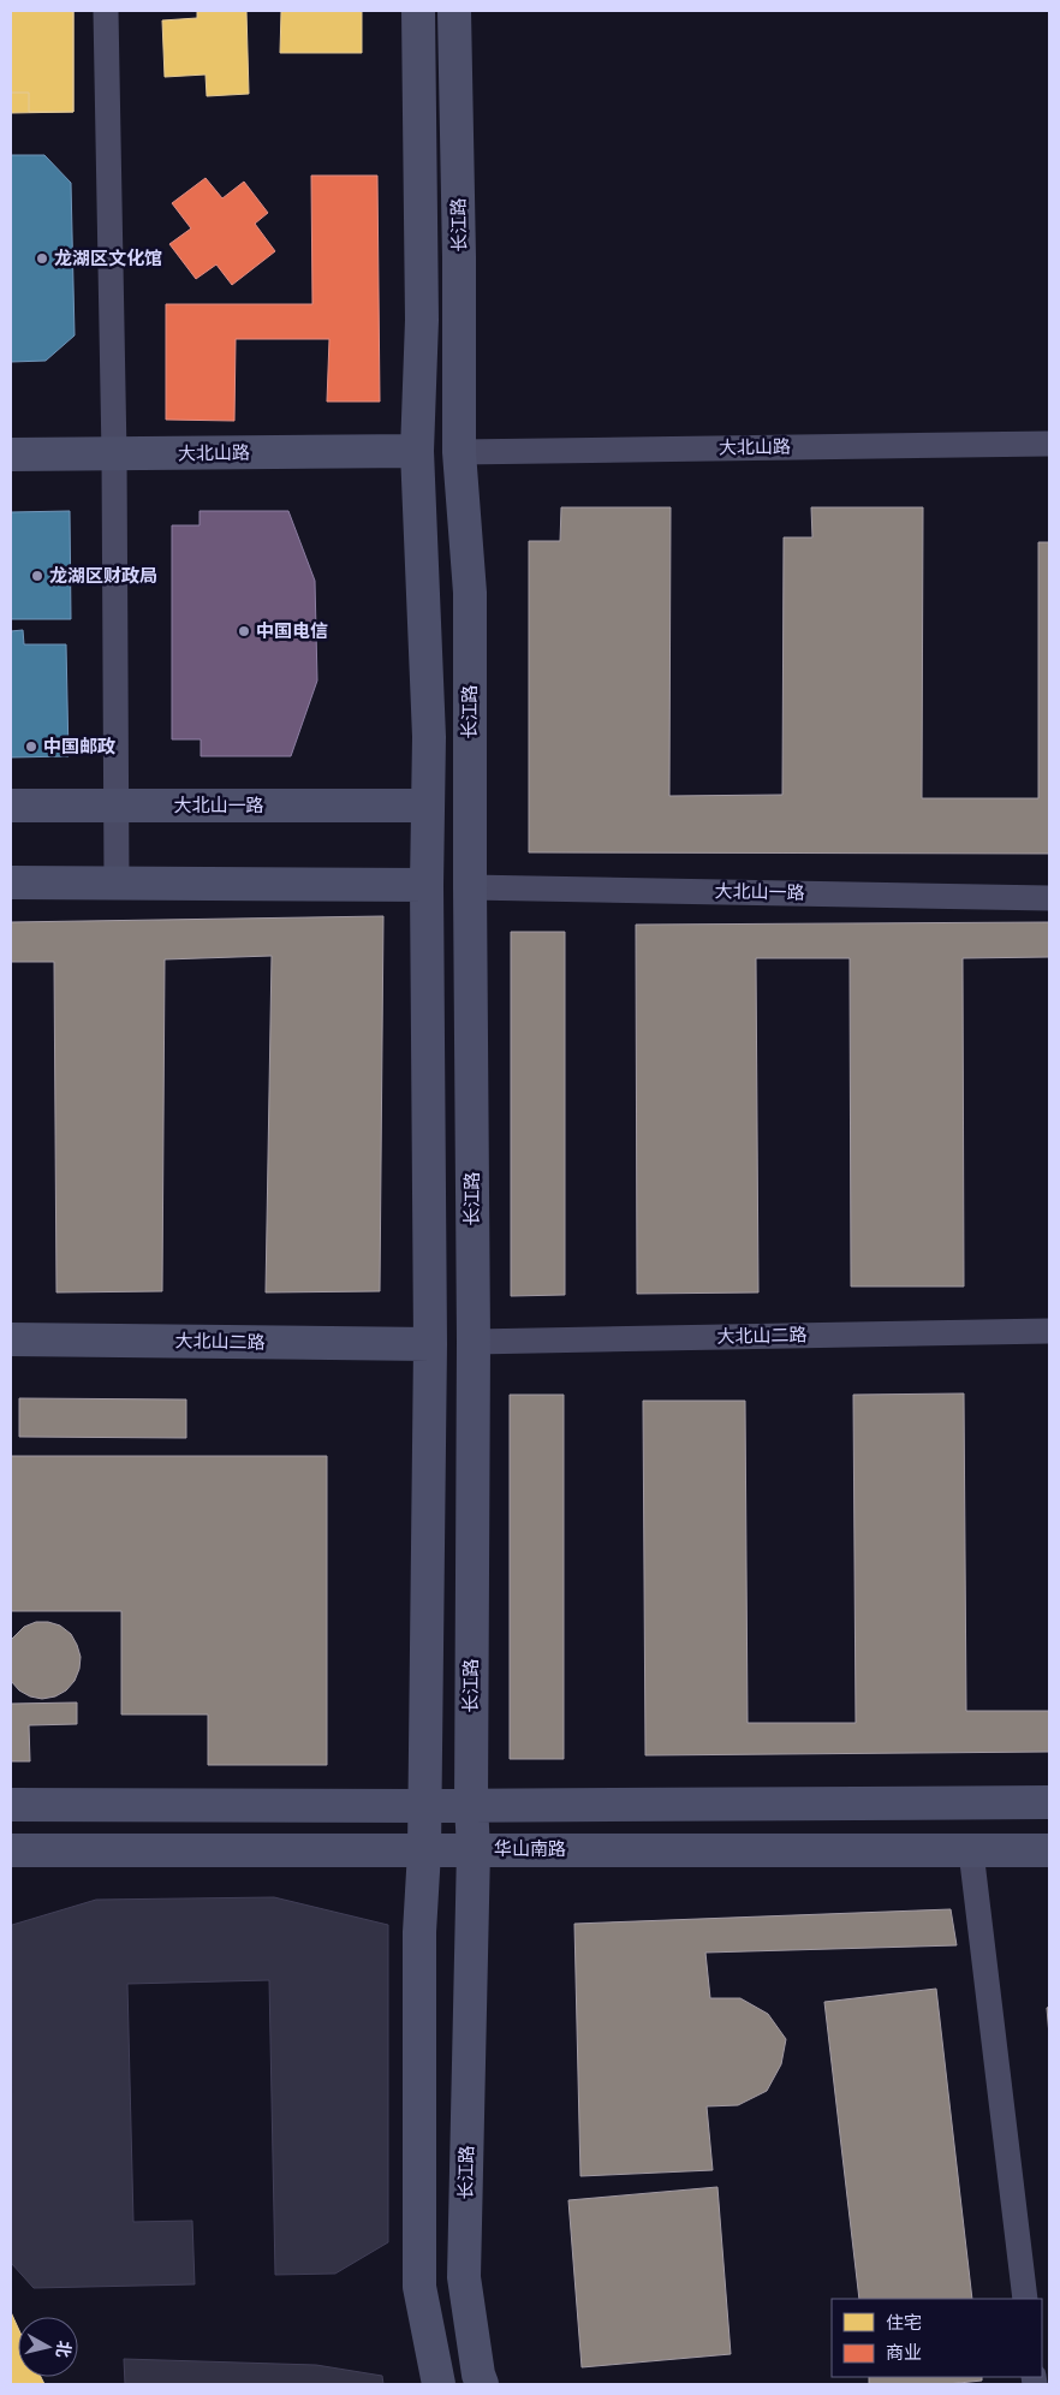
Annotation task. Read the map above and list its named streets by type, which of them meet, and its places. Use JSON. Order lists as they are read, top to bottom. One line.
{"streets":{"main road":["长江路","大北山路","大北山一路","大北山二路","华山南路"]},"crossings":[["长江路","大北山路"],["长江路","大北山一路"],["长江路","大北山二路"],["长江路","华山南路"]],"places":["龙湖区文化馆","龙湖区财政局","中国电信","中国邮政"],"legend":["住宅","商业"],"north":"right"}
